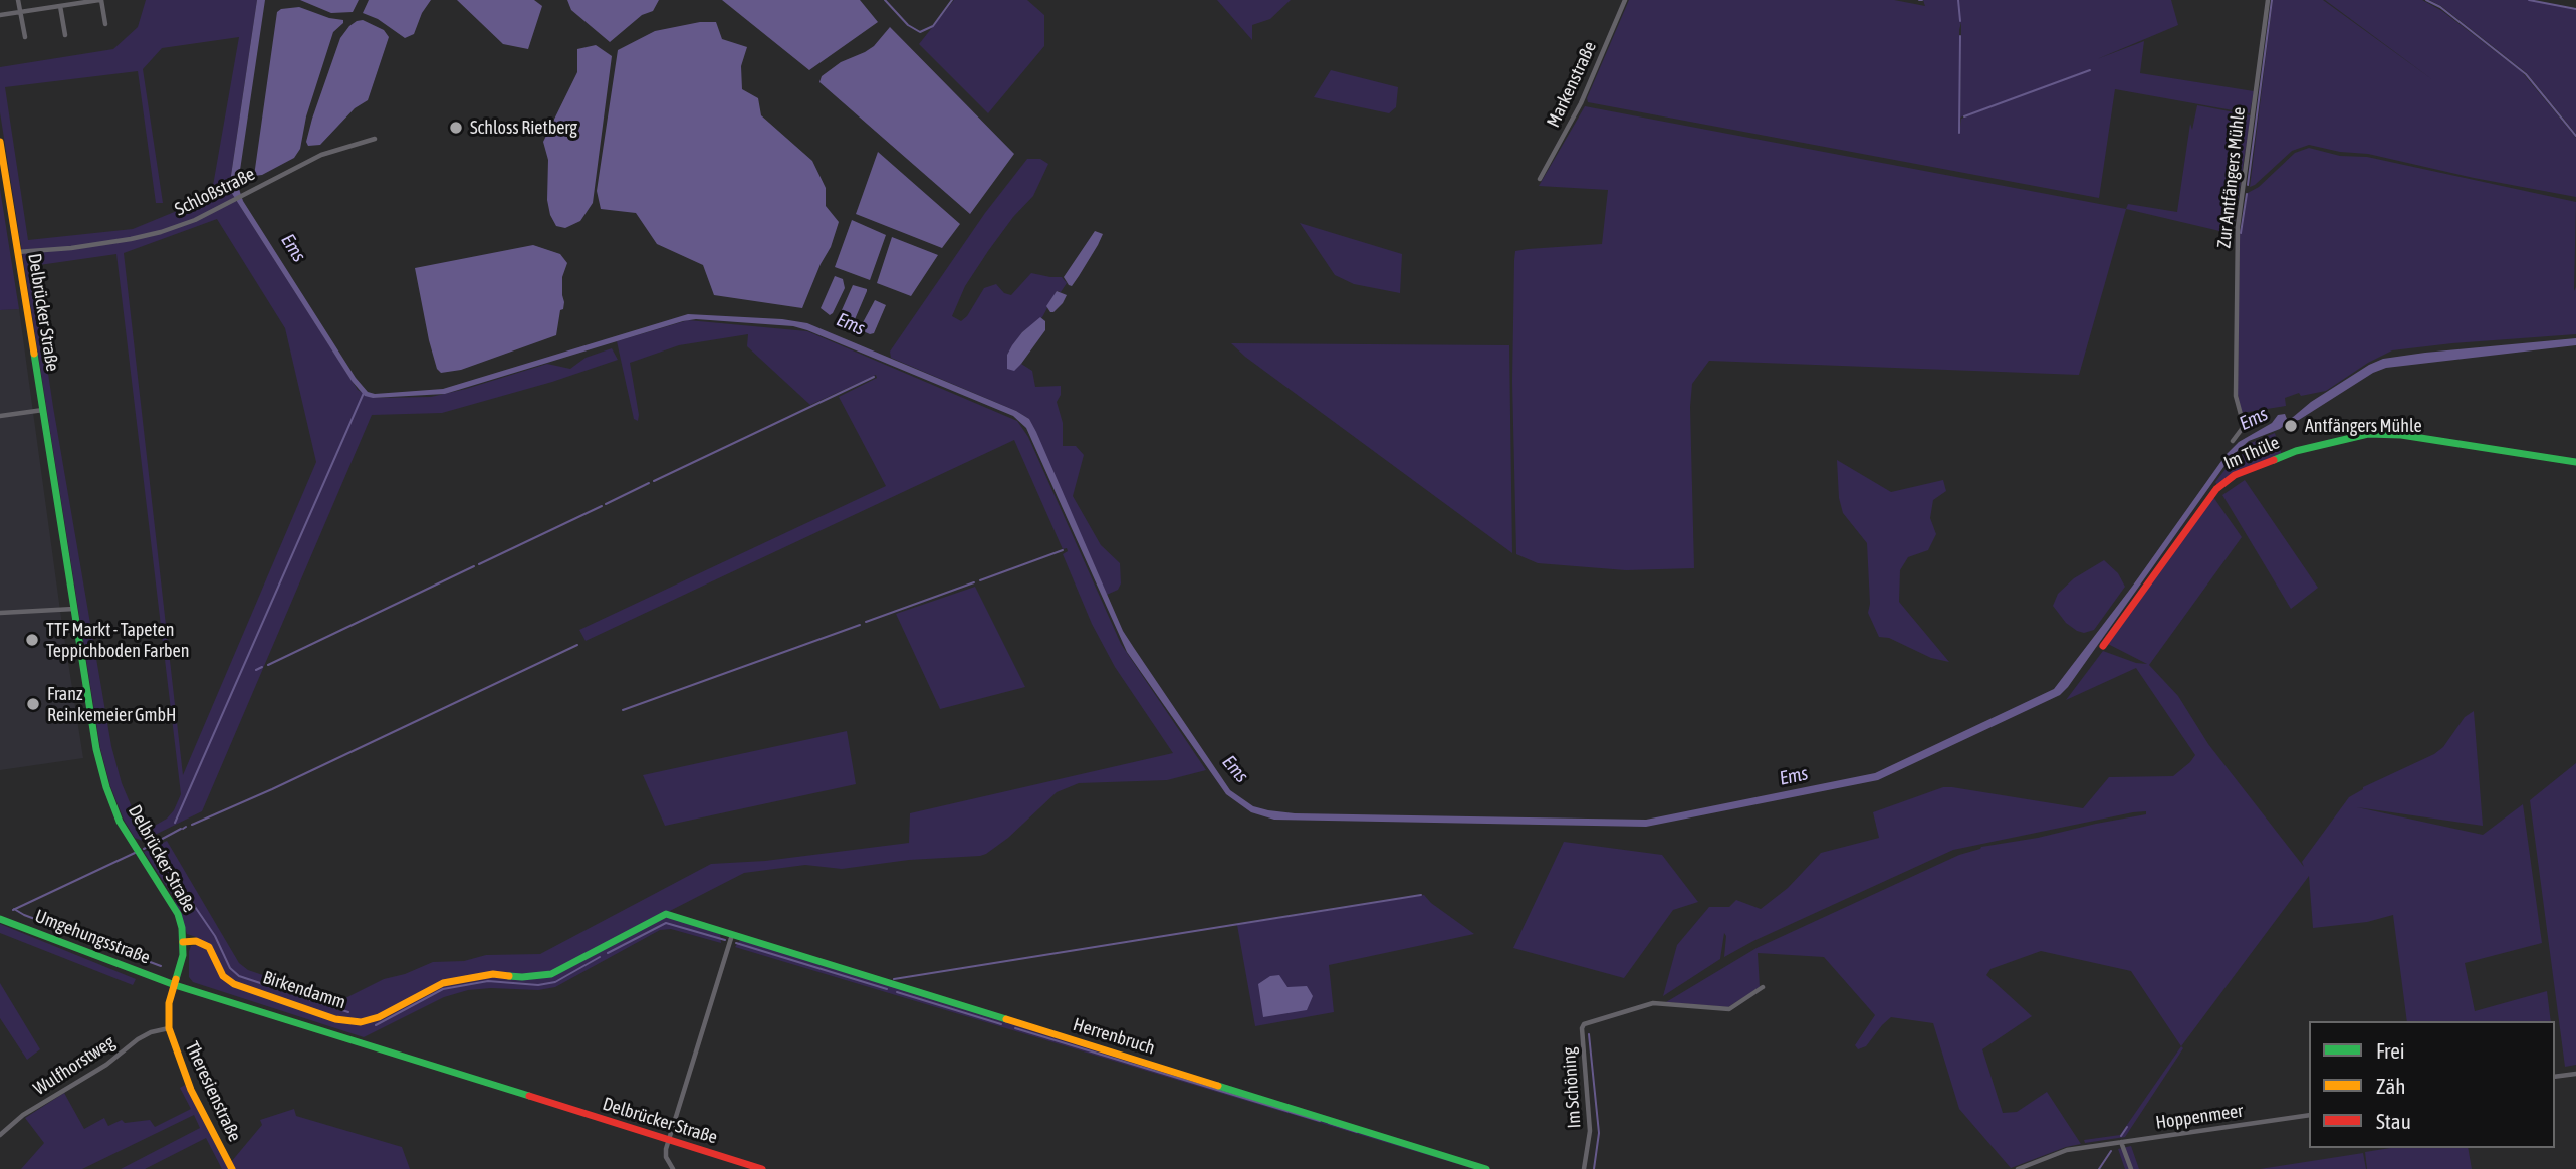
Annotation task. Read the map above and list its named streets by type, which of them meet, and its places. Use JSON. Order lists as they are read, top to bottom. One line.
{"streets":{"street":["Markenstraße","Zur Antfängers Mühle","Schloßstraße","Delbrücker Straße","Im Thüle","Umgehungsstraße","Birkendamm","Herrenbruch","Wulfhorstweg","Im Schöning","Theresienstraße","Hoppenmeer"]},"crossings":[["Schloßstraße","Delbrücker Straße"],["Delbrücker Straße","Umgehungsstraße"],["Delbrücker Straße","Birkendamm"],["Delbrücker Straße","Theresienstraße"],["Umgehungsstraße","Theresienstraße"],["Birkendamm","Herrenbruch"],["Wulfhorstweg","Theresienstraße"]],"water":["Ems"],"places":["Schloss Rietberg","Antfängers Mühle","TTF Markt - Tapeten Teppichboden Farben","Franz Reinkemeier GmbH"],"legend":["Frei","Zäh","Stau"]}
